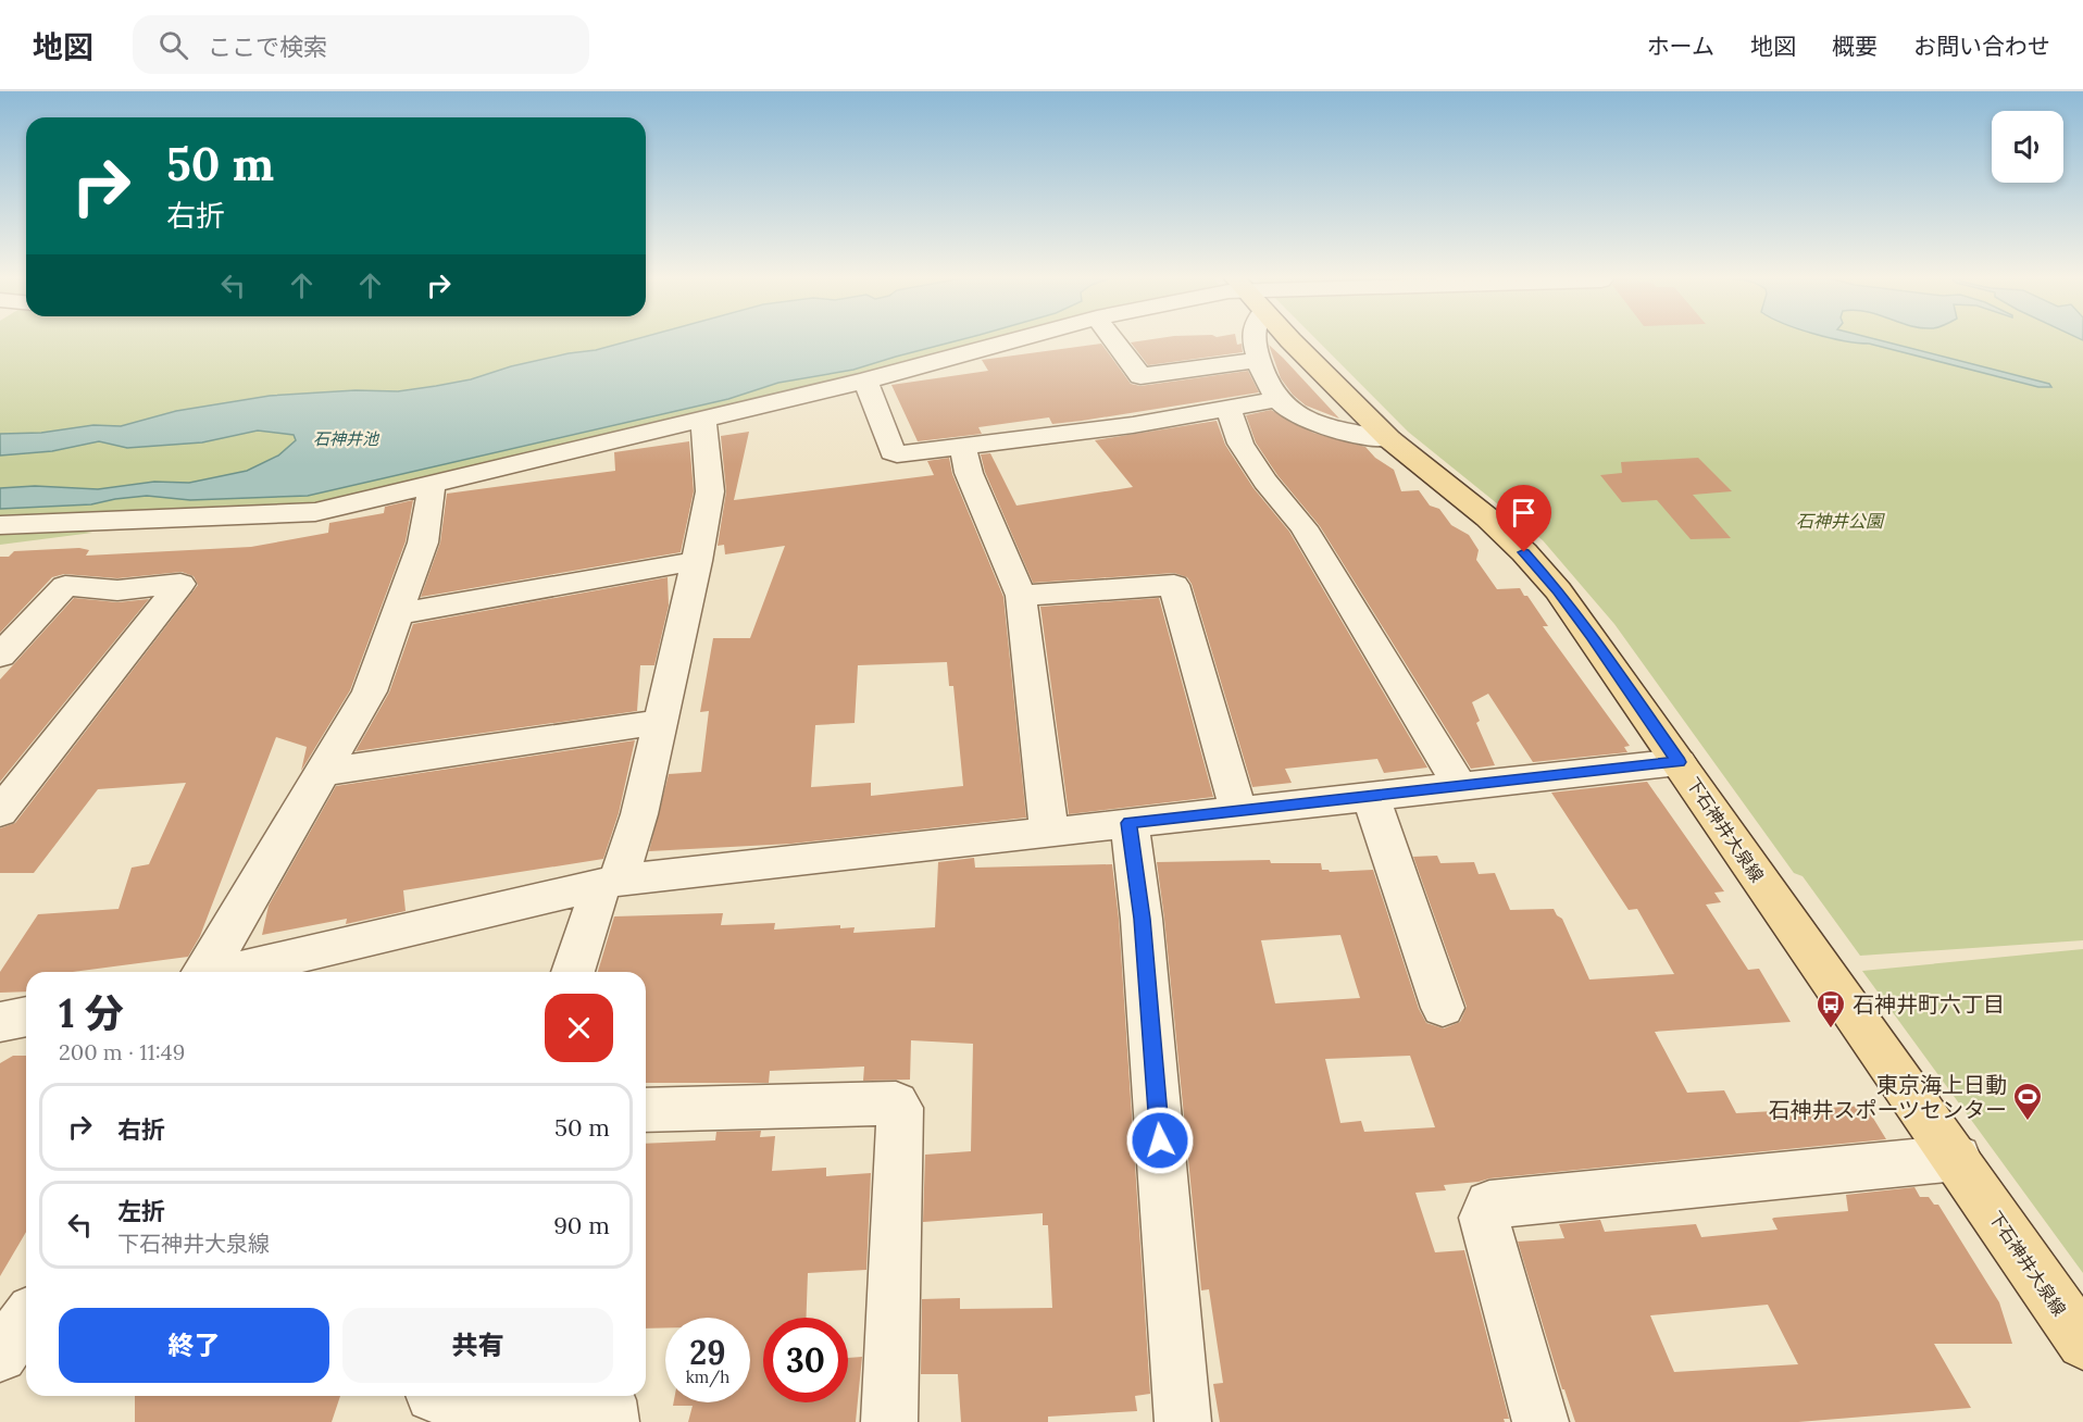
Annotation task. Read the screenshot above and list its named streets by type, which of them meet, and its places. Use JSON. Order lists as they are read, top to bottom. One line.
{"streets":{"main road":["下石神井大泉線"]},"water":["石神井池"],"parks":["石神井公園"],"places":{"bus stop":["石神井町六丁目"],"sports":["東京海上日動 石神井スポーツセンター"]},"page":{"header":"地図","search":"ここで検索","nav":["ホーム","地図","概要","お問い合わせ"],"turn":["50 m","右折"],"heading":["1 分","200 m · 11:49"],"list":[{"name":"右折","value":"50 m"},{"name":"左折","note":"下石神井大泉線","value":"90 m"}],"buttons":["終了","共有"],"speed":"29 km/h","limit":"30"}}
